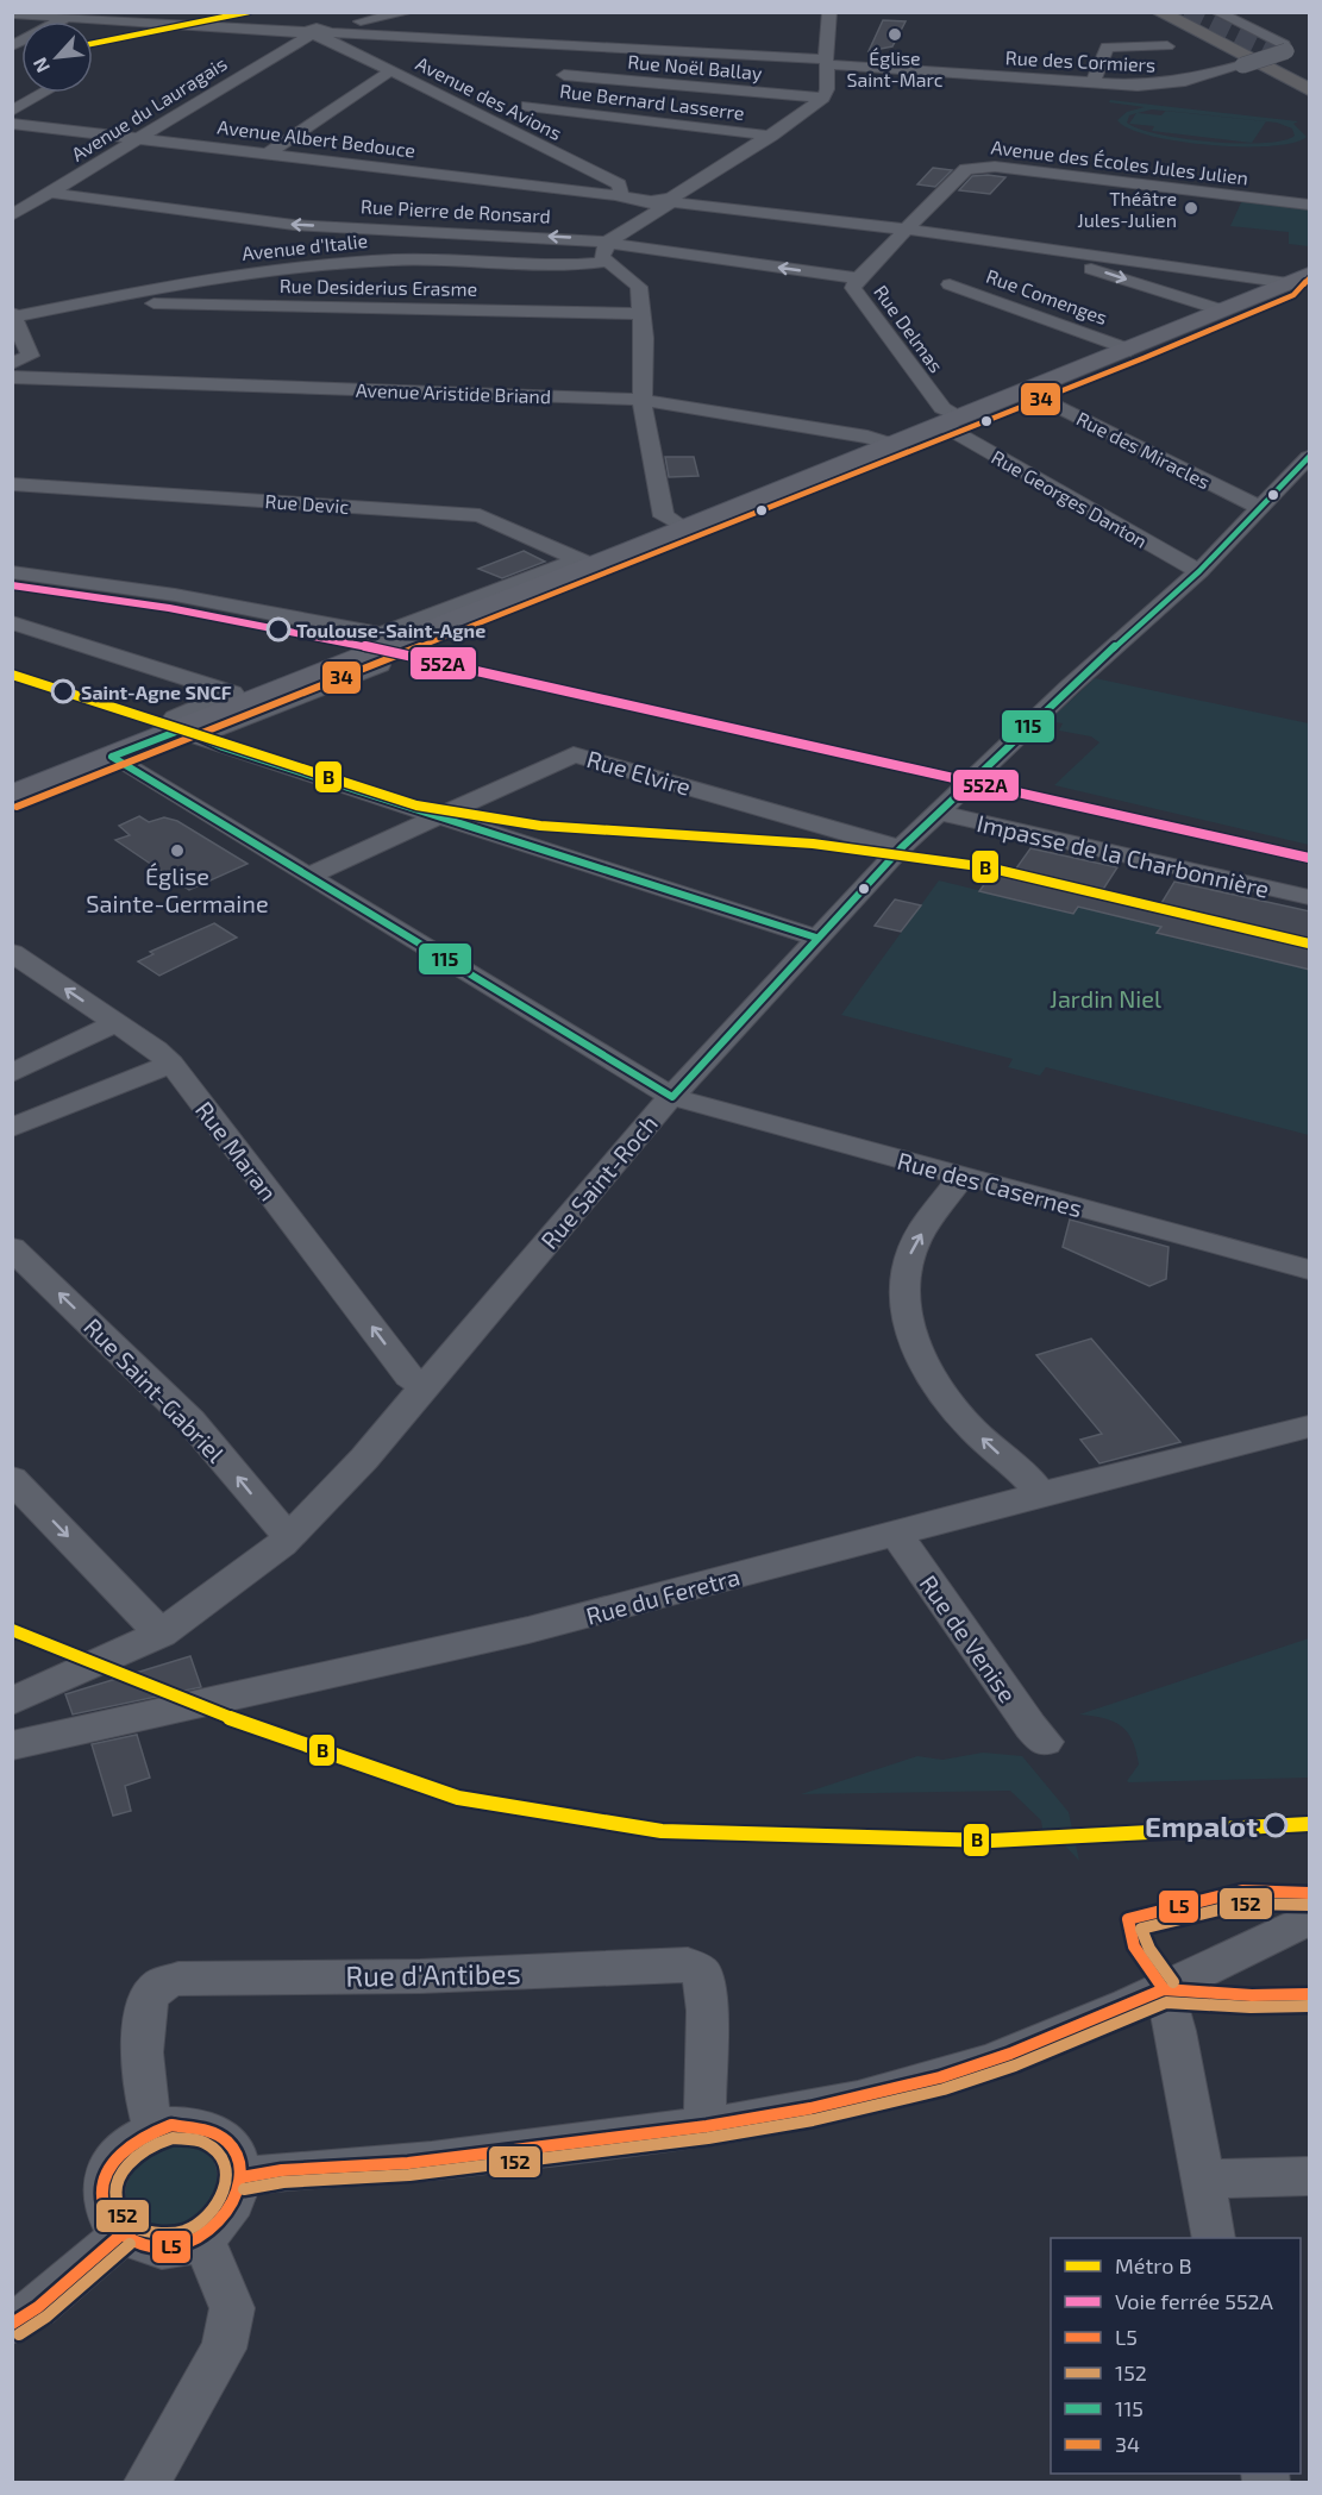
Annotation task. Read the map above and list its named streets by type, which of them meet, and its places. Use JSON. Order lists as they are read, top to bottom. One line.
{"streets":{"street":["Rue des Cormiers","Rue Noël Ballay","Avenue des Avions","Rue Bernard Lasserre","Avenue du Lauragais","Avenue Albert Bedouce","Avenue des Écoles Jules Julien","Rue Pierre de Ronsard","Avenue d'Italie","Rue Desiderius Erasme","Rue Comenges","Rue Delmas","Avenue Aristide Briand","Rue des Miracles","Rue Georges Danton","Rue Devic","Rue Elvire","Impasse de la Charbonnière","Rue Maran","Rue Saint-Roch","Rue des Casernes","Rue Saint-Gabriel","Rue du Feretra","Rue de Venise","Rue d'Antibes"]},"crossings":[["Rue des Cormiers","Avenue des Avions"],["Rue des Cormiers","Avenue du Lauragais"],["Avenue des Avions","Avenue du Lauragais"],["Avenue des Avions","Avenue Albert Bedouce"],["Avenue du Lauragais","Avenue Albert Bedouce"],["Avenue du Lauragais","Rue Pierre de Ronsard"],["Avenue Albert Bedouce","Avenue des Écoles Jules Julien"],["Avenue Albert Bedouce","Rue Delmas"],["Avenue des Écoles Jules Julien","Rue Delmas"],["Rue Pierre de Ronsard","Rue Delmas"],["Avenue d'Italie","Rue Desiderius Erasme"],["Rue Delmas","Rue Georges Danton"],["Rue des Miracles","Rue Saint-Roch"],["Rue Georges Danton","Rue Saint-Roch"],["Rue Elvire","Rue Saint-Roch"],["Rue Elvire","Rue des Casernes"],["Impasse de la Charbonnière","Rue Saint-Roch"],["Rue Maran","Rue Saint-Roch"],["Rue Saint-Roch","Rue des Casernes"],["Rue Saint-Roch","Rue Saint-Gabriel"],["Rue du Feretra","Rue de Venise"]],"one_way":["Rue Maran"],"parks":["Jardin Niel"],"places":["Église Saint-Marc","Théâtre Jules-Julien","Toulouse-Saint-Agne","Saint-Agne SNCF","Église Sainte-Germaine","Empalot"],"lines":["metro line B","transit line 34","transit line 115","rail line 552A","transit line L5","transit line 152"],"legend":["Métro B","Voie ferrée 552A","L5","152","115","34"],"north":"bottom left"}
